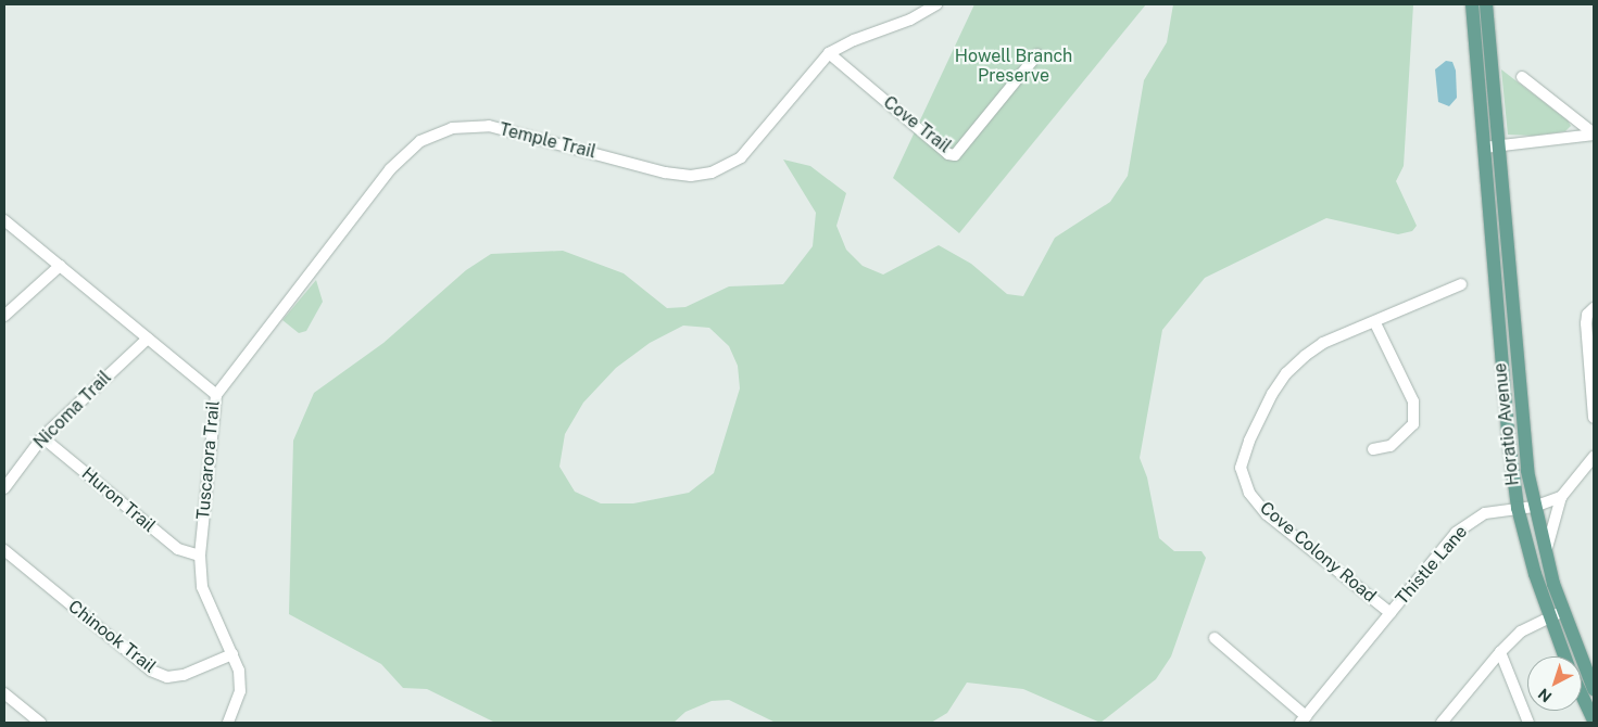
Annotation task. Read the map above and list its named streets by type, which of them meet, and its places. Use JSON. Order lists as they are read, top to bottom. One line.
{"streets":{"main road":["Horatio Avenue"],"street":["Cove Trail","Temple Trail","Nicoma Trail","Tuscarora Trail","Huron Trail","Cove Colony Road","Thistle Lane","Chinook Trail"]},"crossings":[["Cove Trail","Temple Trail"],["Temple Trail","Tuscarora Trail"],["Nicoma Trail","Tuscarora Trail"],["Nicoma Trail","Huron Trail"],["Horatio Avenue","Thistle Lane"],["Tuscarora Trail","Huron Trail"],["Tuscarora Trail","Chinook Trail"],["Cove Colony Road","Thistle Lane"]],"parks":["Howell Branch Preserve"],"north":"bottom left"}
